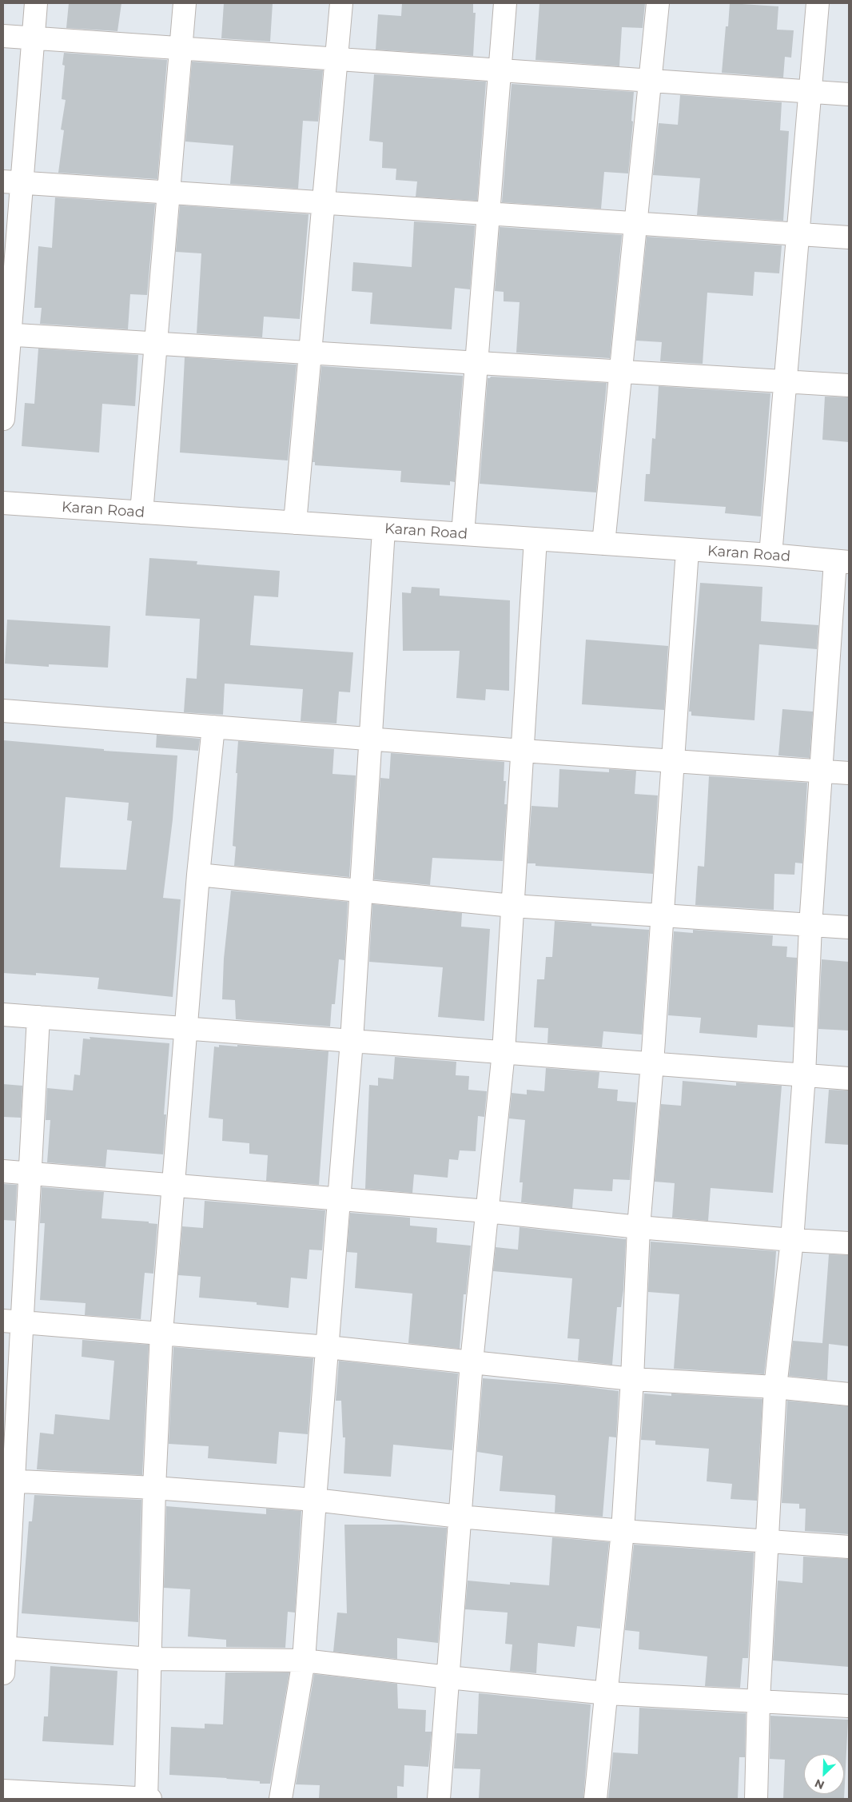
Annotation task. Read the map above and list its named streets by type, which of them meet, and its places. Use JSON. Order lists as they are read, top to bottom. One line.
{"streets":{"street":["Karan Road"]},"north":"bottom left"}
